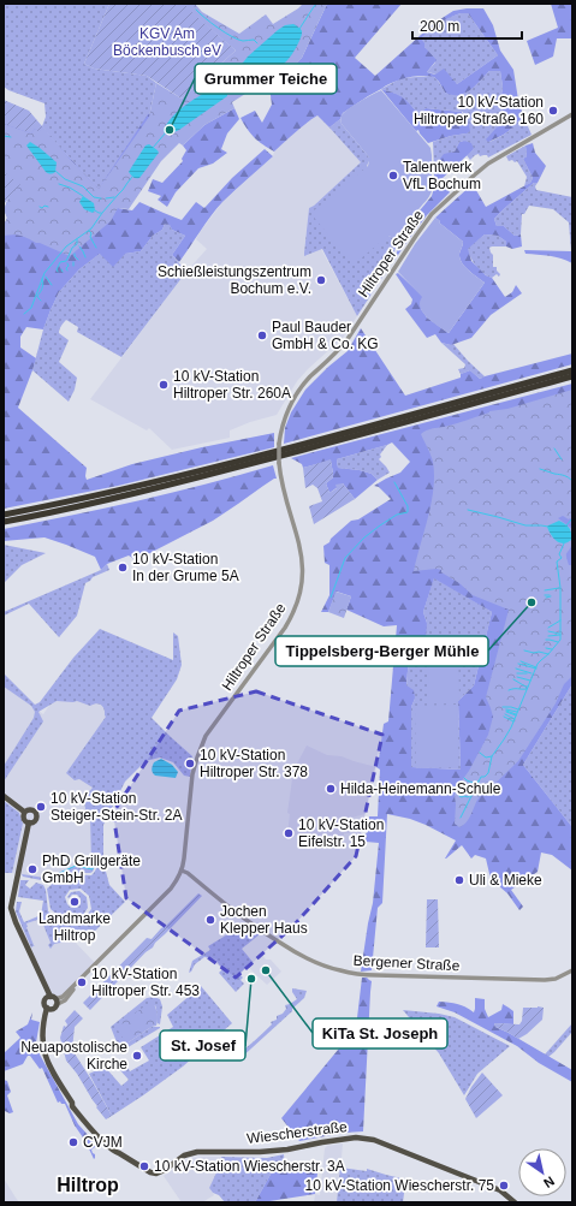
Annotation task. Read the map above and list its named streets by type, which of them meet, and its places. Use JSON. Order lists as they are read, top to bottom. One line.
{"streets":{"main road":["Wiescherstraße"],"street":["Hiltroper Straße","Bergener Straße"]},"crossings":[["Hiltroper Straße","Bergener Straße"],["Hiltroper Straße","Wiescherstraße"]],"districts":["Hiltrop"],"parks":["KGV Am Böckenbusch eV"],"places":["10 kV-Station Hiltroper Straße 160","Grummer Teiche","Talentwerk VfL Bochum","Schießleistungszentrum Bochum e.V.","Paul Bauder GmbH & Co. KG","10 kV-Station Hiltroper Str. 260A","10 kV-Station In der Grume 5A","Tippelsberg-Berger Mühle","10 kV-Station Hiltroper Str. 378","Hilda-Heinemann-Schule","10 kV-Station Steiger-Stein-Str. 2A","10 kV-Station Eifelstr. 15","PhD Grillgeräte GmbH","Uli & Mieke","Landmarke Hiltrop","Jochen Klepper Haus","KiTa St. Joseph","St. Josef","10 kV-Station Hiltroper Str. 453","Neuapostolische Kirche","CVJM","10 kV-Station Wiescherstr. 3A","10 kV-Station Wiescherstr. 75"],"scale_bar":"200 m","north":"bottom right"}
